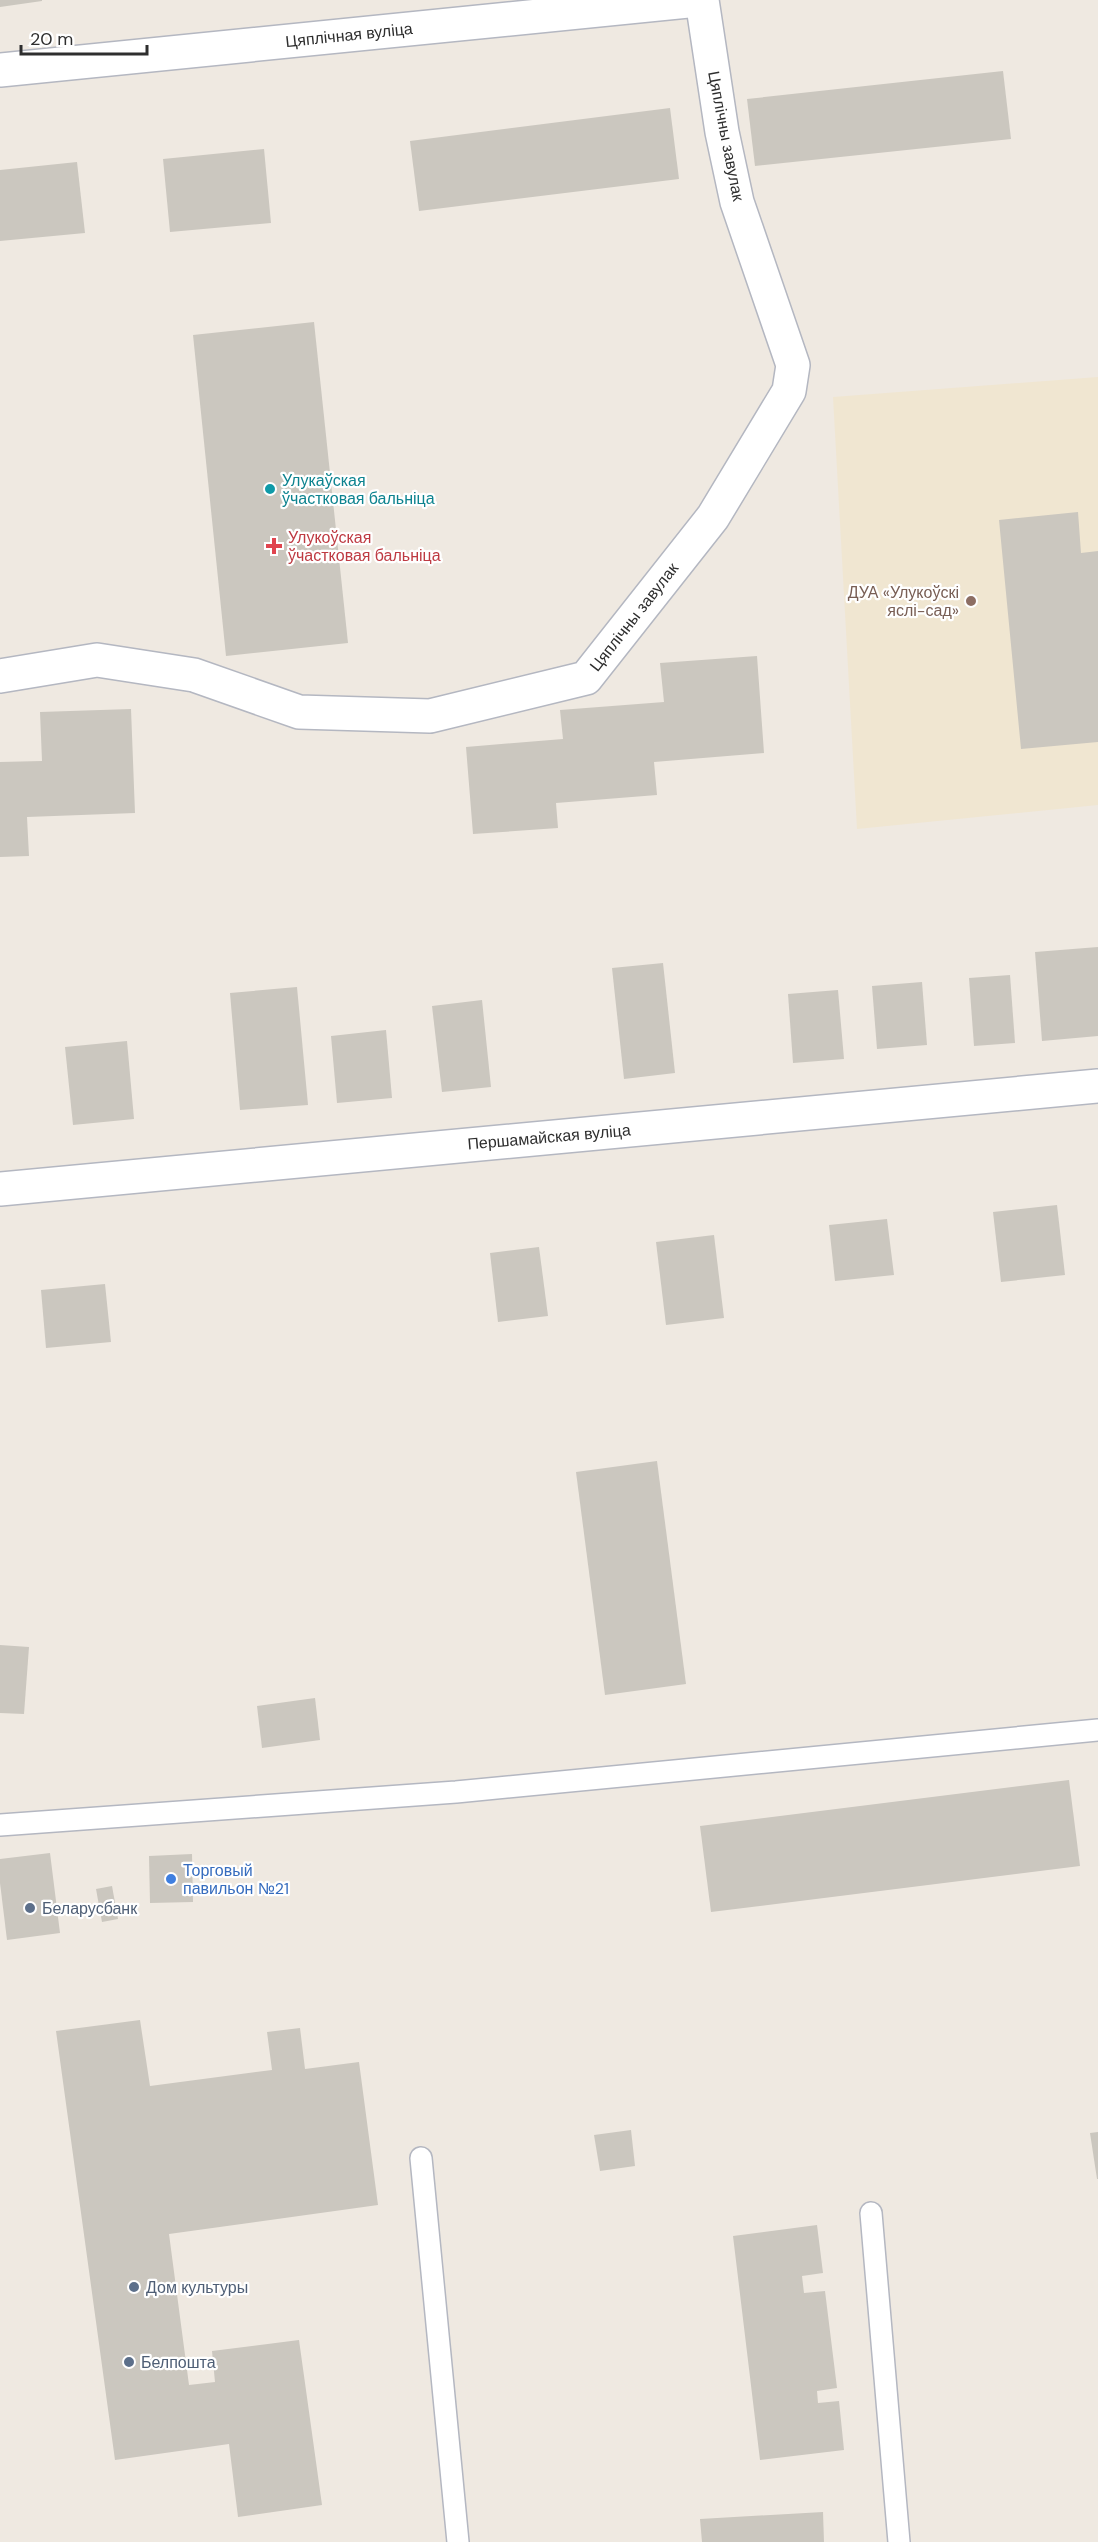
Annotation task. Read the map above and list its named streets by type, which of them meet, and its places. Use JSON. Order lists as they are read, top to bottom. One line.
{"streets":{"street":["Цяплічная вуліца","Цяплічны завулак","Першамайская вуліца"]},"crossings":[["Цяплічная вуліца","Цяплічны завулак"]],"places":{"other":["Улукаўская ўчастковая бальніца","ДУА «Улукоўскі яслі-сад»","Торговый павильон №21","Беларусбанк","Дом культуры","Белпошта"],"health":["Улукоўская ўчастковая бальніца"]},"scale_bar":"20 m"}
